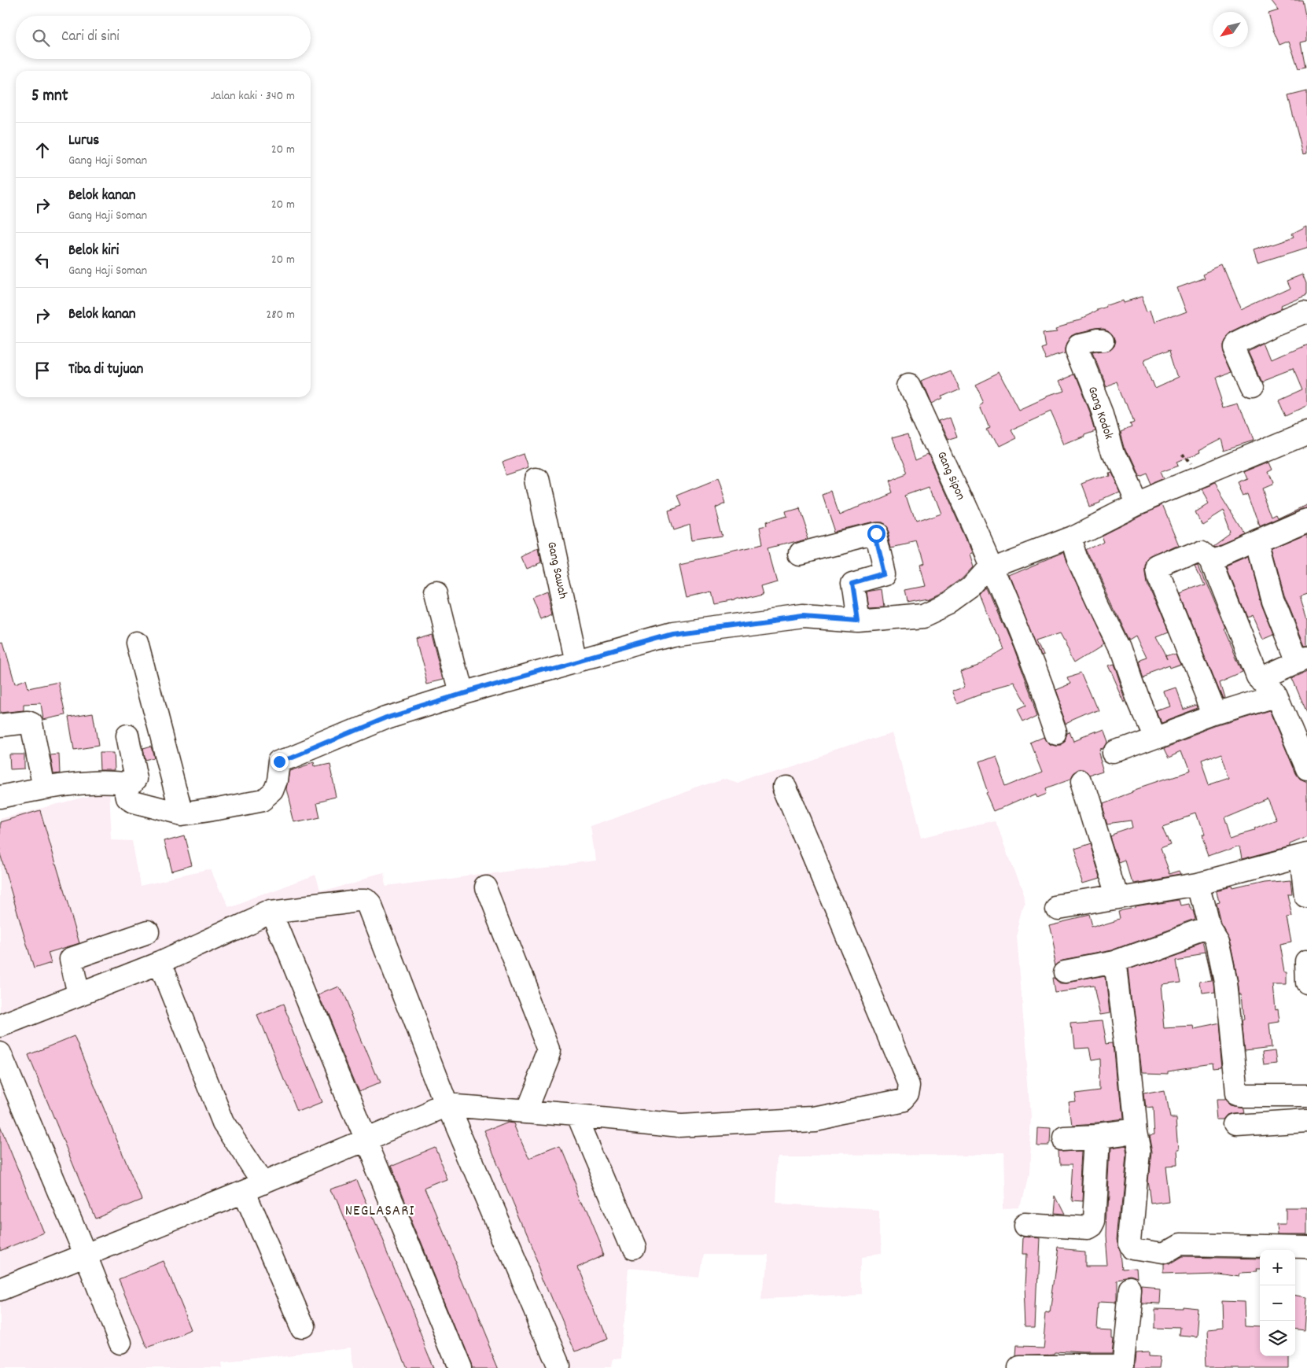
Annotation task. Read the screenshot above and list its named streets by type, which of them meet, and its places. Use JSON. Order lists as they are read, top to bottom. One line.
{"streets":{"street":["Gang Kodok","Gang Sipon","Gang Sawah"]},"districts":["NEGLASARI"],"north":"bottom left","page":{"search":"Cari di sini","heading":["5 mnt","Jalan kaki · 340 m"],"list":[["Lurus","Gang Haji Soman","20 m"],["Belok kanan","Gang Haji Soman","20 m"],["Belok kiri","Gang Haji Soman","20 m"],["Belok kanan","280 m"],"Tiba di tujuan"],"map_buttons":["+","−"]}}
